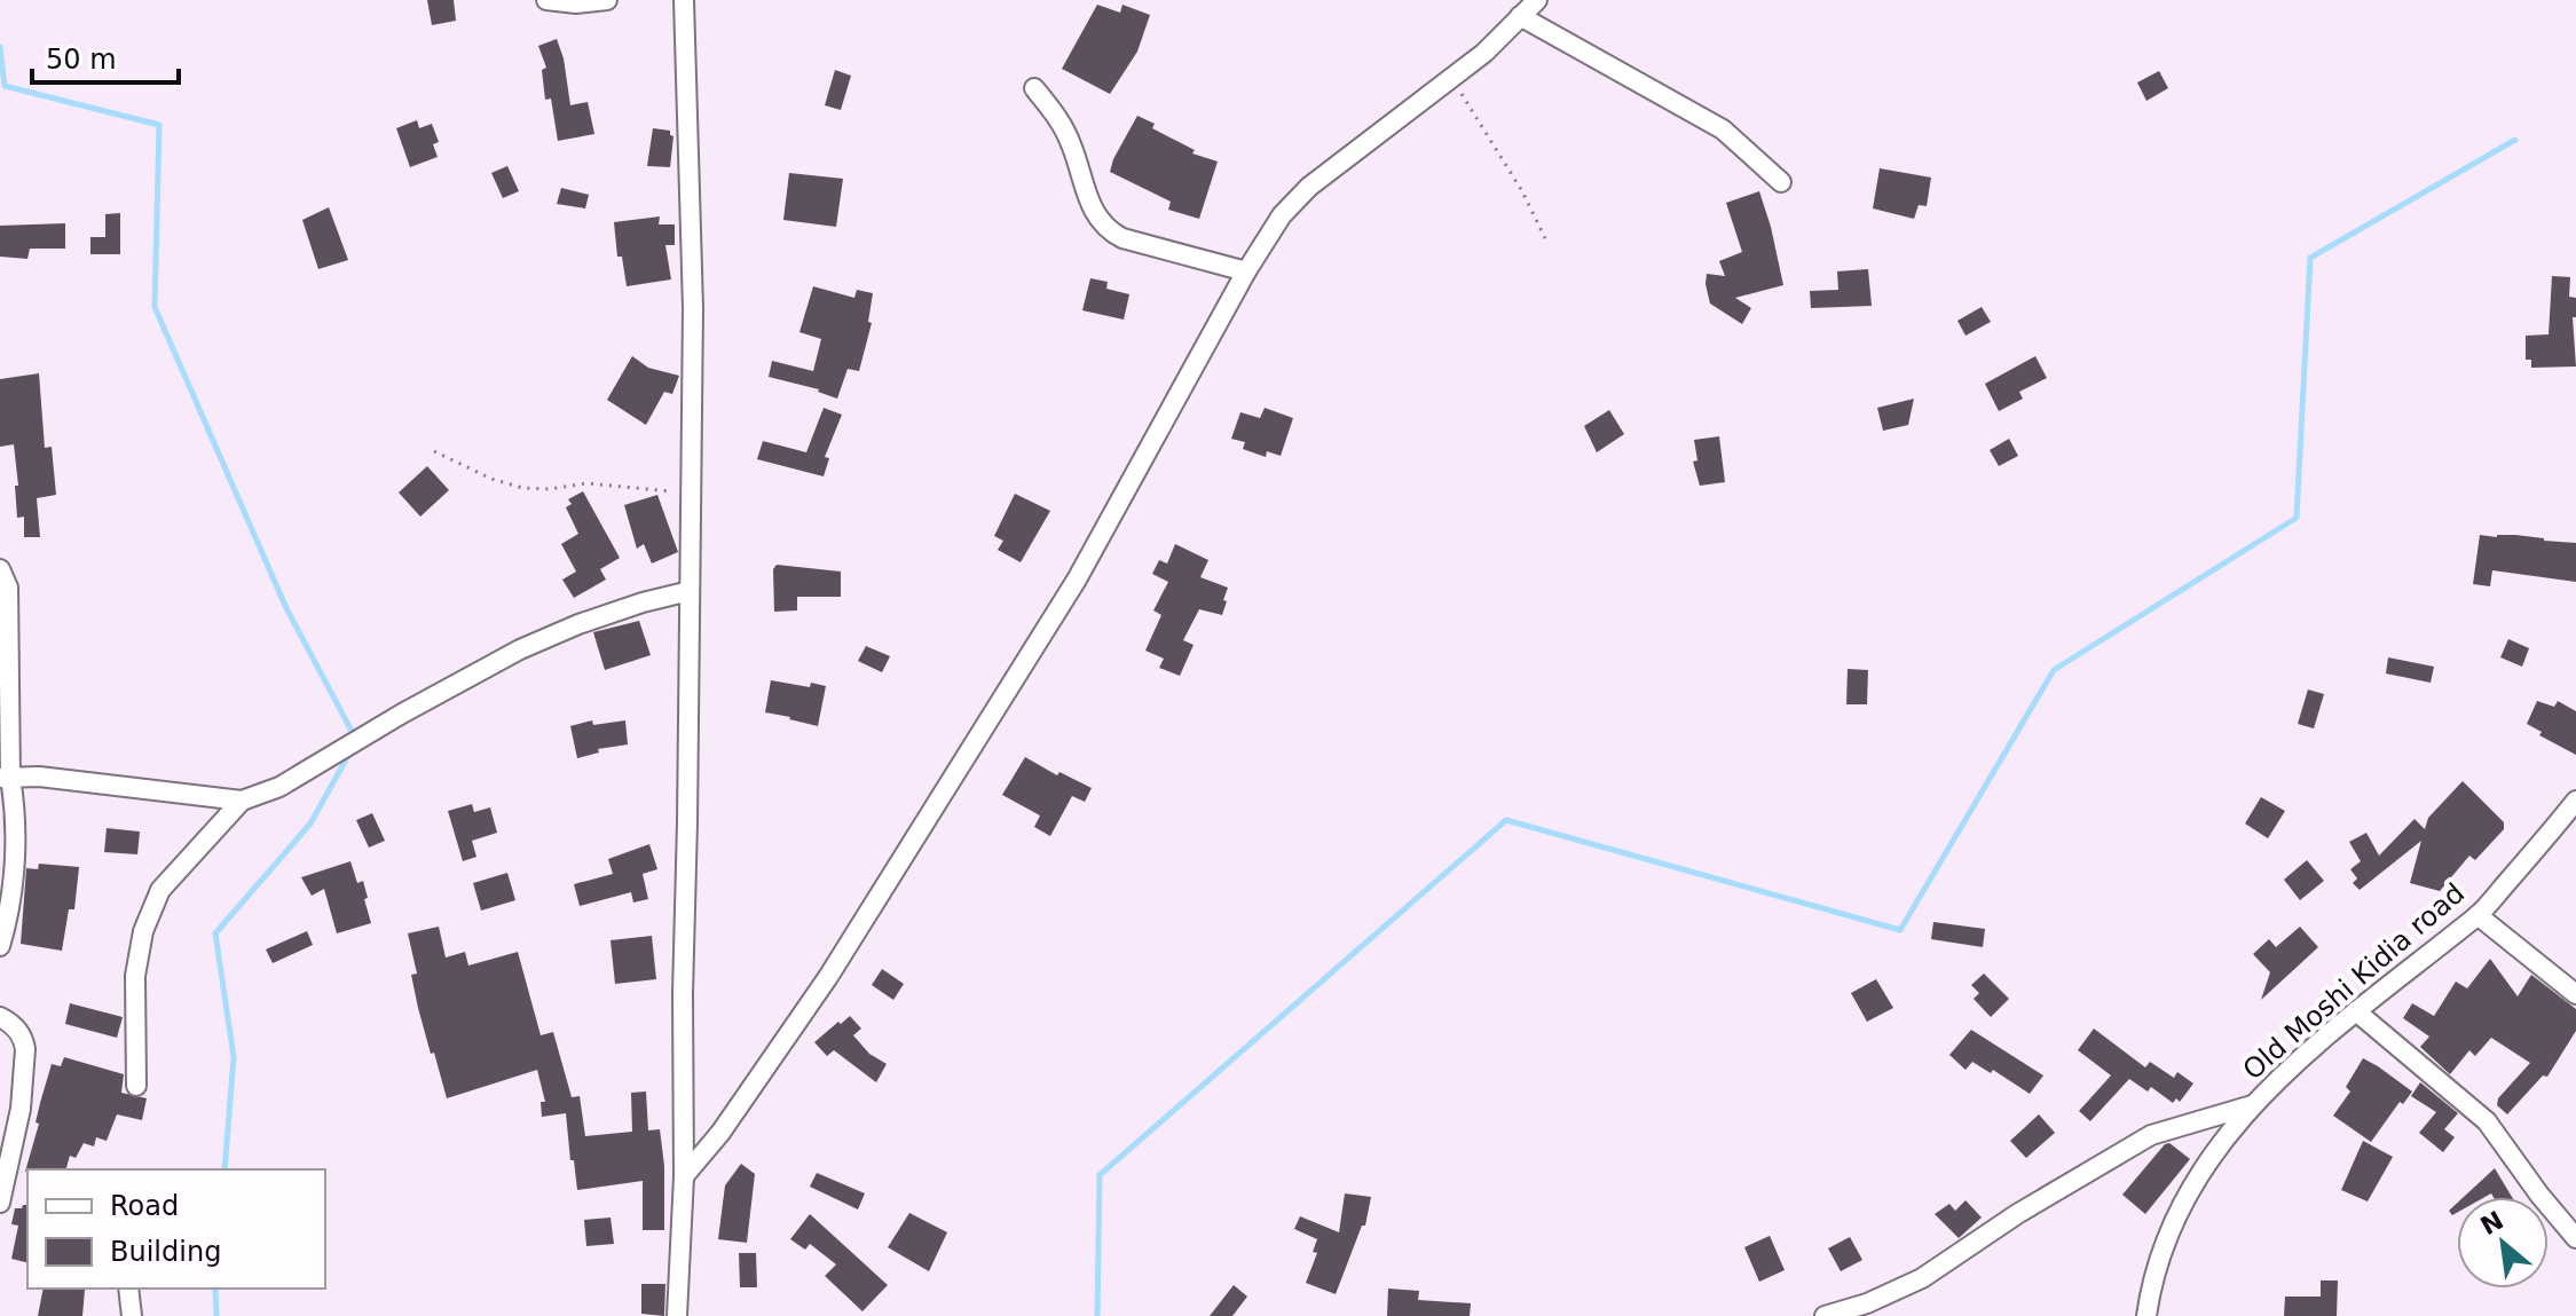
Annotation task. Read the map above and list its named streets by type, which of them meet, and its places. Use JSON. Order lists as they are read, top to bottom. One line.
{"streets":{"street":["Old Moshi Kidia road"]},"legend":["Road","Building"],"scale_bar":"50 m","north":"top left"}
